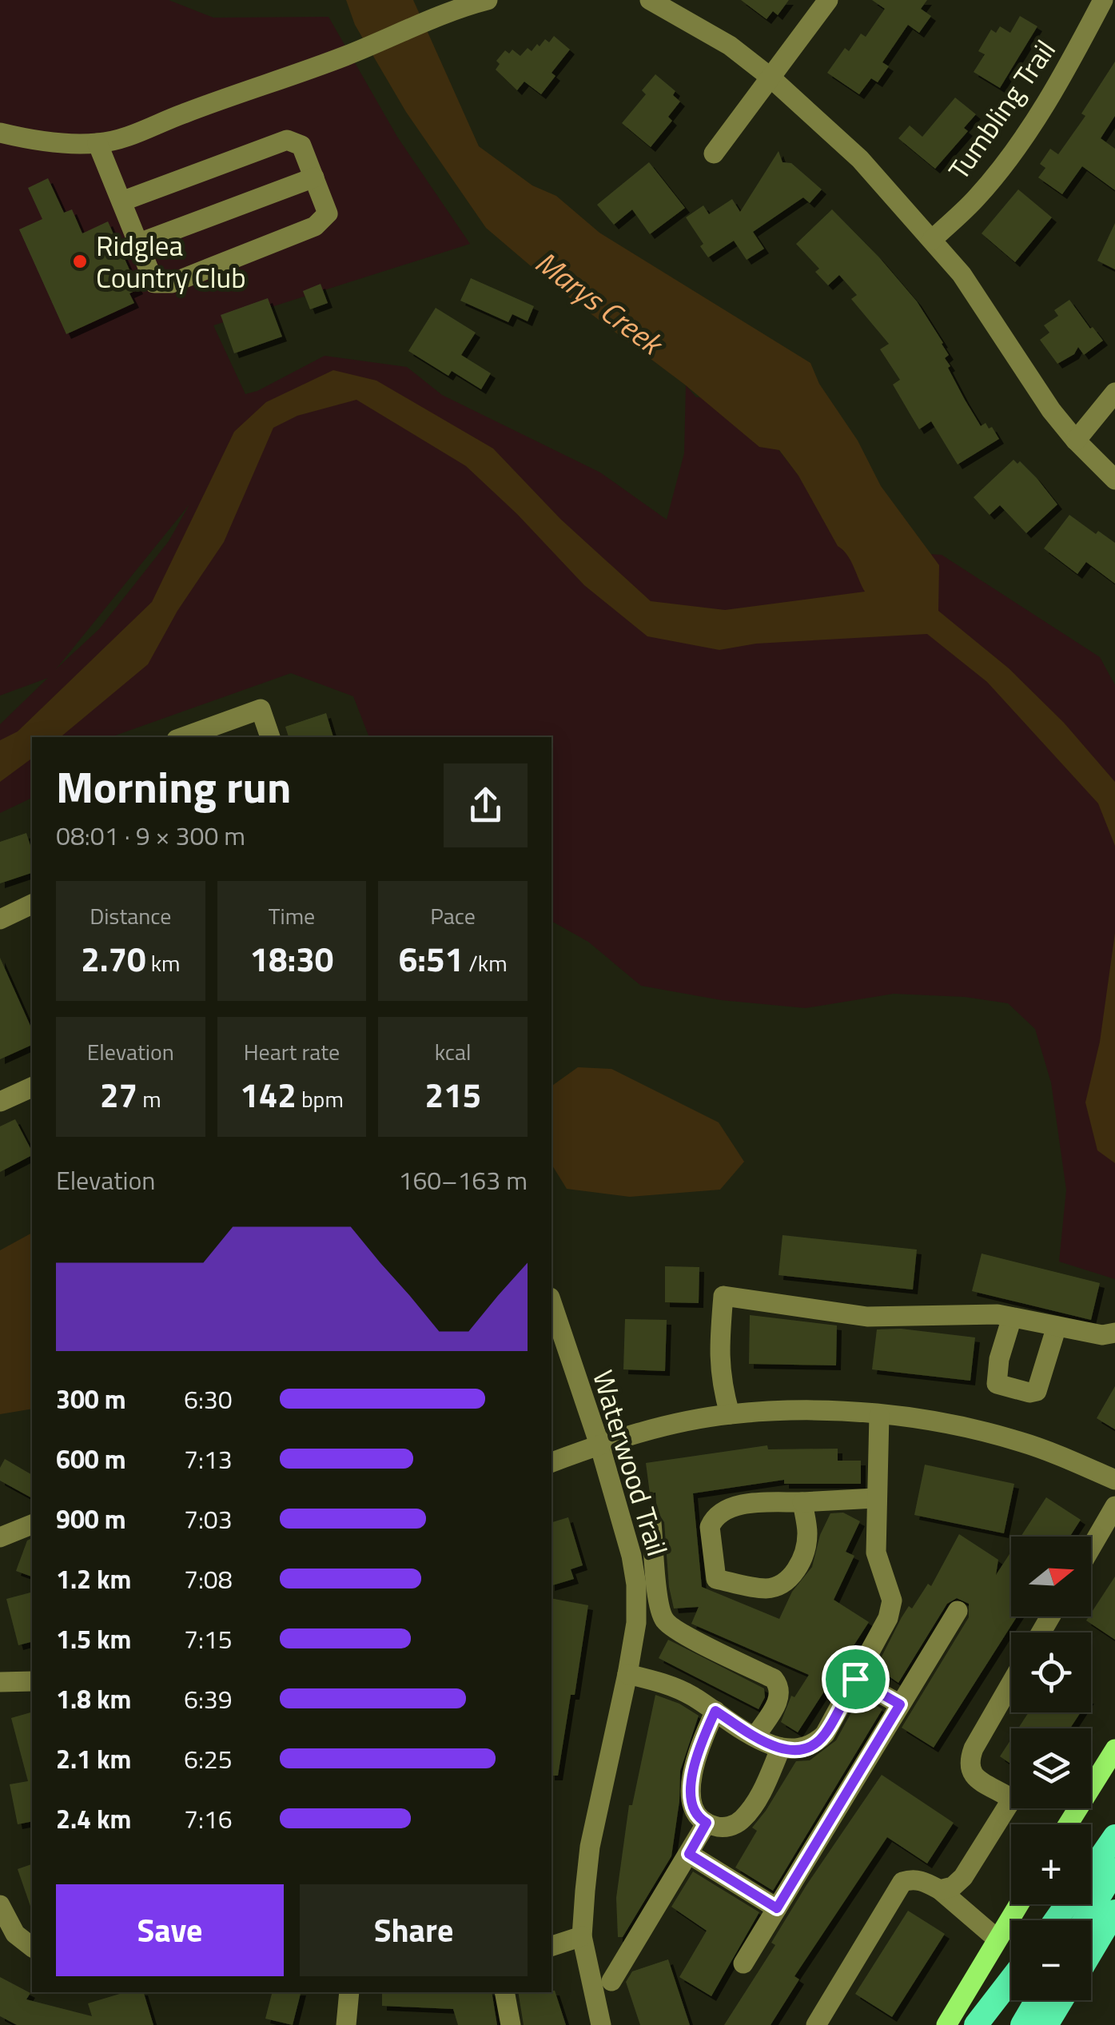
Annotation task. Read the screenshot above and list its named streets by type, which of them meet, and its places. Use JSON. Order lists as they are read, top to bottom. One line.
{"streets":{"street":["Tumbling Trail","Waterwood Trail"]},"water":["Marys Creek"],"places":["Ridglea Country Club"],"north":"right","page":{"heading":["Morning run","08:01 · 9 × 300 m"],"stats":[["Distance","2.70 km"],["Time","18:30"],["Pace","6:51 /km"],["Elevation","27 m"],["Heart rate","142 bpm"],["kcal","215"]],"chart":["Elevation","160–163 m"],"list":[{"name":"300 m","note":"6:30"},{"name":"600 m","note":"7:13"},{"name":"900 m","note":"7:03"},{"name":"1.2 km","note":"7:08"},{"name":"1.5 km","note":"7:15"},{"name":"1.8 km","note":"6:39"},{"name":"2.1 km","note":"6:25"},{"name":"2.4 km","note":"7:16"}],"map_buttons":["+","−"],"buttons":["Save","Share"]}}
